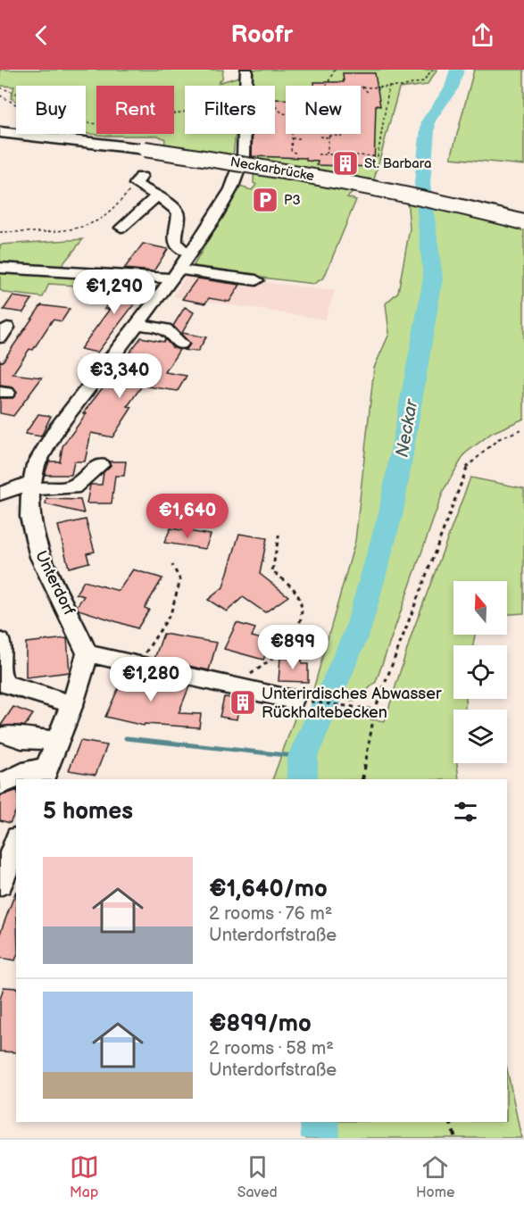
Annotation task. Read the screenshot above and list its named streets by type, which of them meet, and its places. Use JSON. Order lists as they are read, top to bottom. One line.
{"streets":{"main road":["Neckarbrücke"],"street":["Unterdorf"]},"water":["Neckar"],"places":{"building":["St. Barbara","Unterirdisches Abwasser Rückhaltebecken"],"parking":["P3"]},"north":"top","page":{"header":"Roofr","chip":["Buy","Rent","Filters","New"],"price":["€1,290","€3,340","€1,640","€899","€1,280"],"heading":"5 homes","list":[{"name":"€1,640/mo","note":"2 rooms · 76 m² · Unterdorfstraße"},{"name":"€899/mo","note":"2 rooms · 58 m² · Unterdorfstraße"}],"tabs":["Map","Saved","Home"]}}
